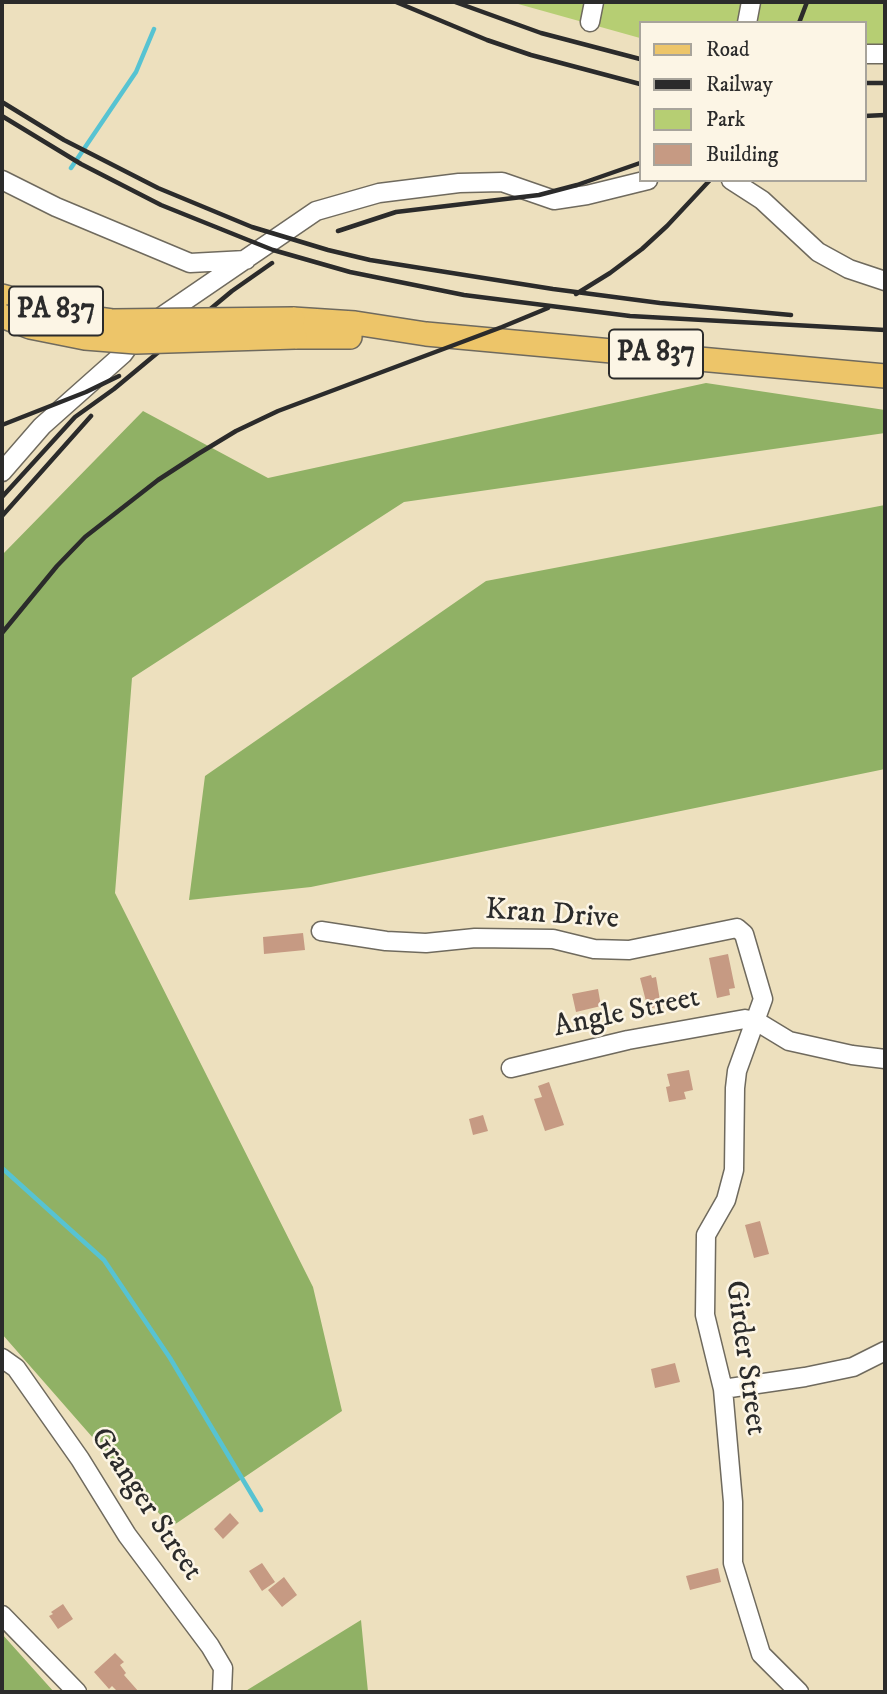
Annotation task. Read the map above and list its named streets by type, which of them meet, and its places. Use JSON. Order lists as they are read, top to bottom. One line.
{"streets":{"main road":["PA 837"],"street":["Kran Drive","Angle Street","Girder Street","Granger Street"]},"crossings":[["Kran Drive","Angle Street"],["Kran Drive","Girder Street"],["Angle Street","Girder Street"]],"legend":["Road","Railway","Park","Building"]}
